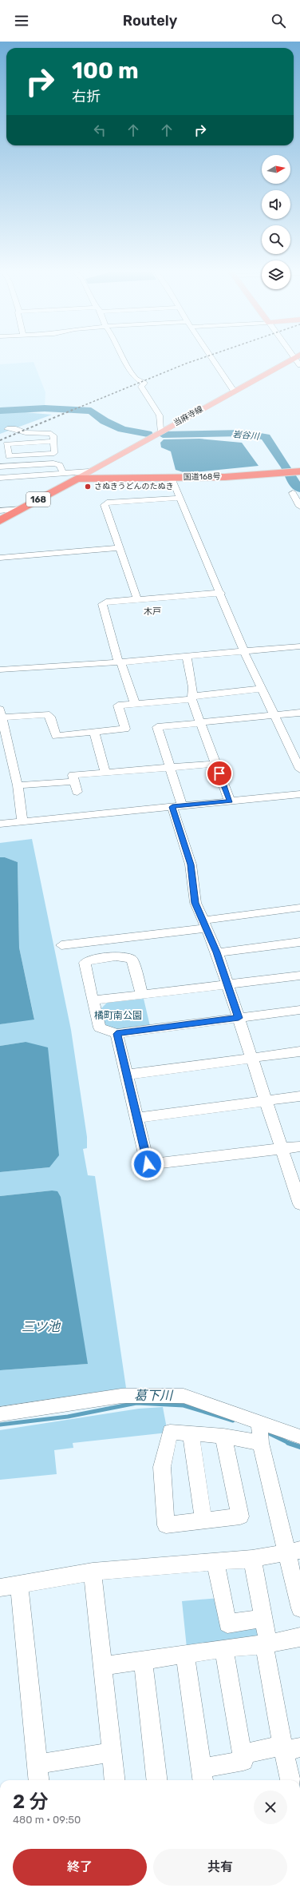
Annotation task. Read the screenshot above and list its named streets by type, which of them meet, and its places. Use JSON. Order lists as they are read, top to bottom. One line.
{"streets":{"highway":["国道168号","168"],"main road":["当麻寺線"]},"crossings":[["当麻寺線","国道168号"]],"districts":["木戸"],"water":["岩谷川","三ツ池","葛下川"],"parks":["橘町南公園"],"places":["さぬきうどんのたぬき"],"north":"right","page":{"header":"Routely","turn":["100 m","右折"],"heading":["2 分","480 m · 09:50"],"buttons":["終了","共有"]}}
